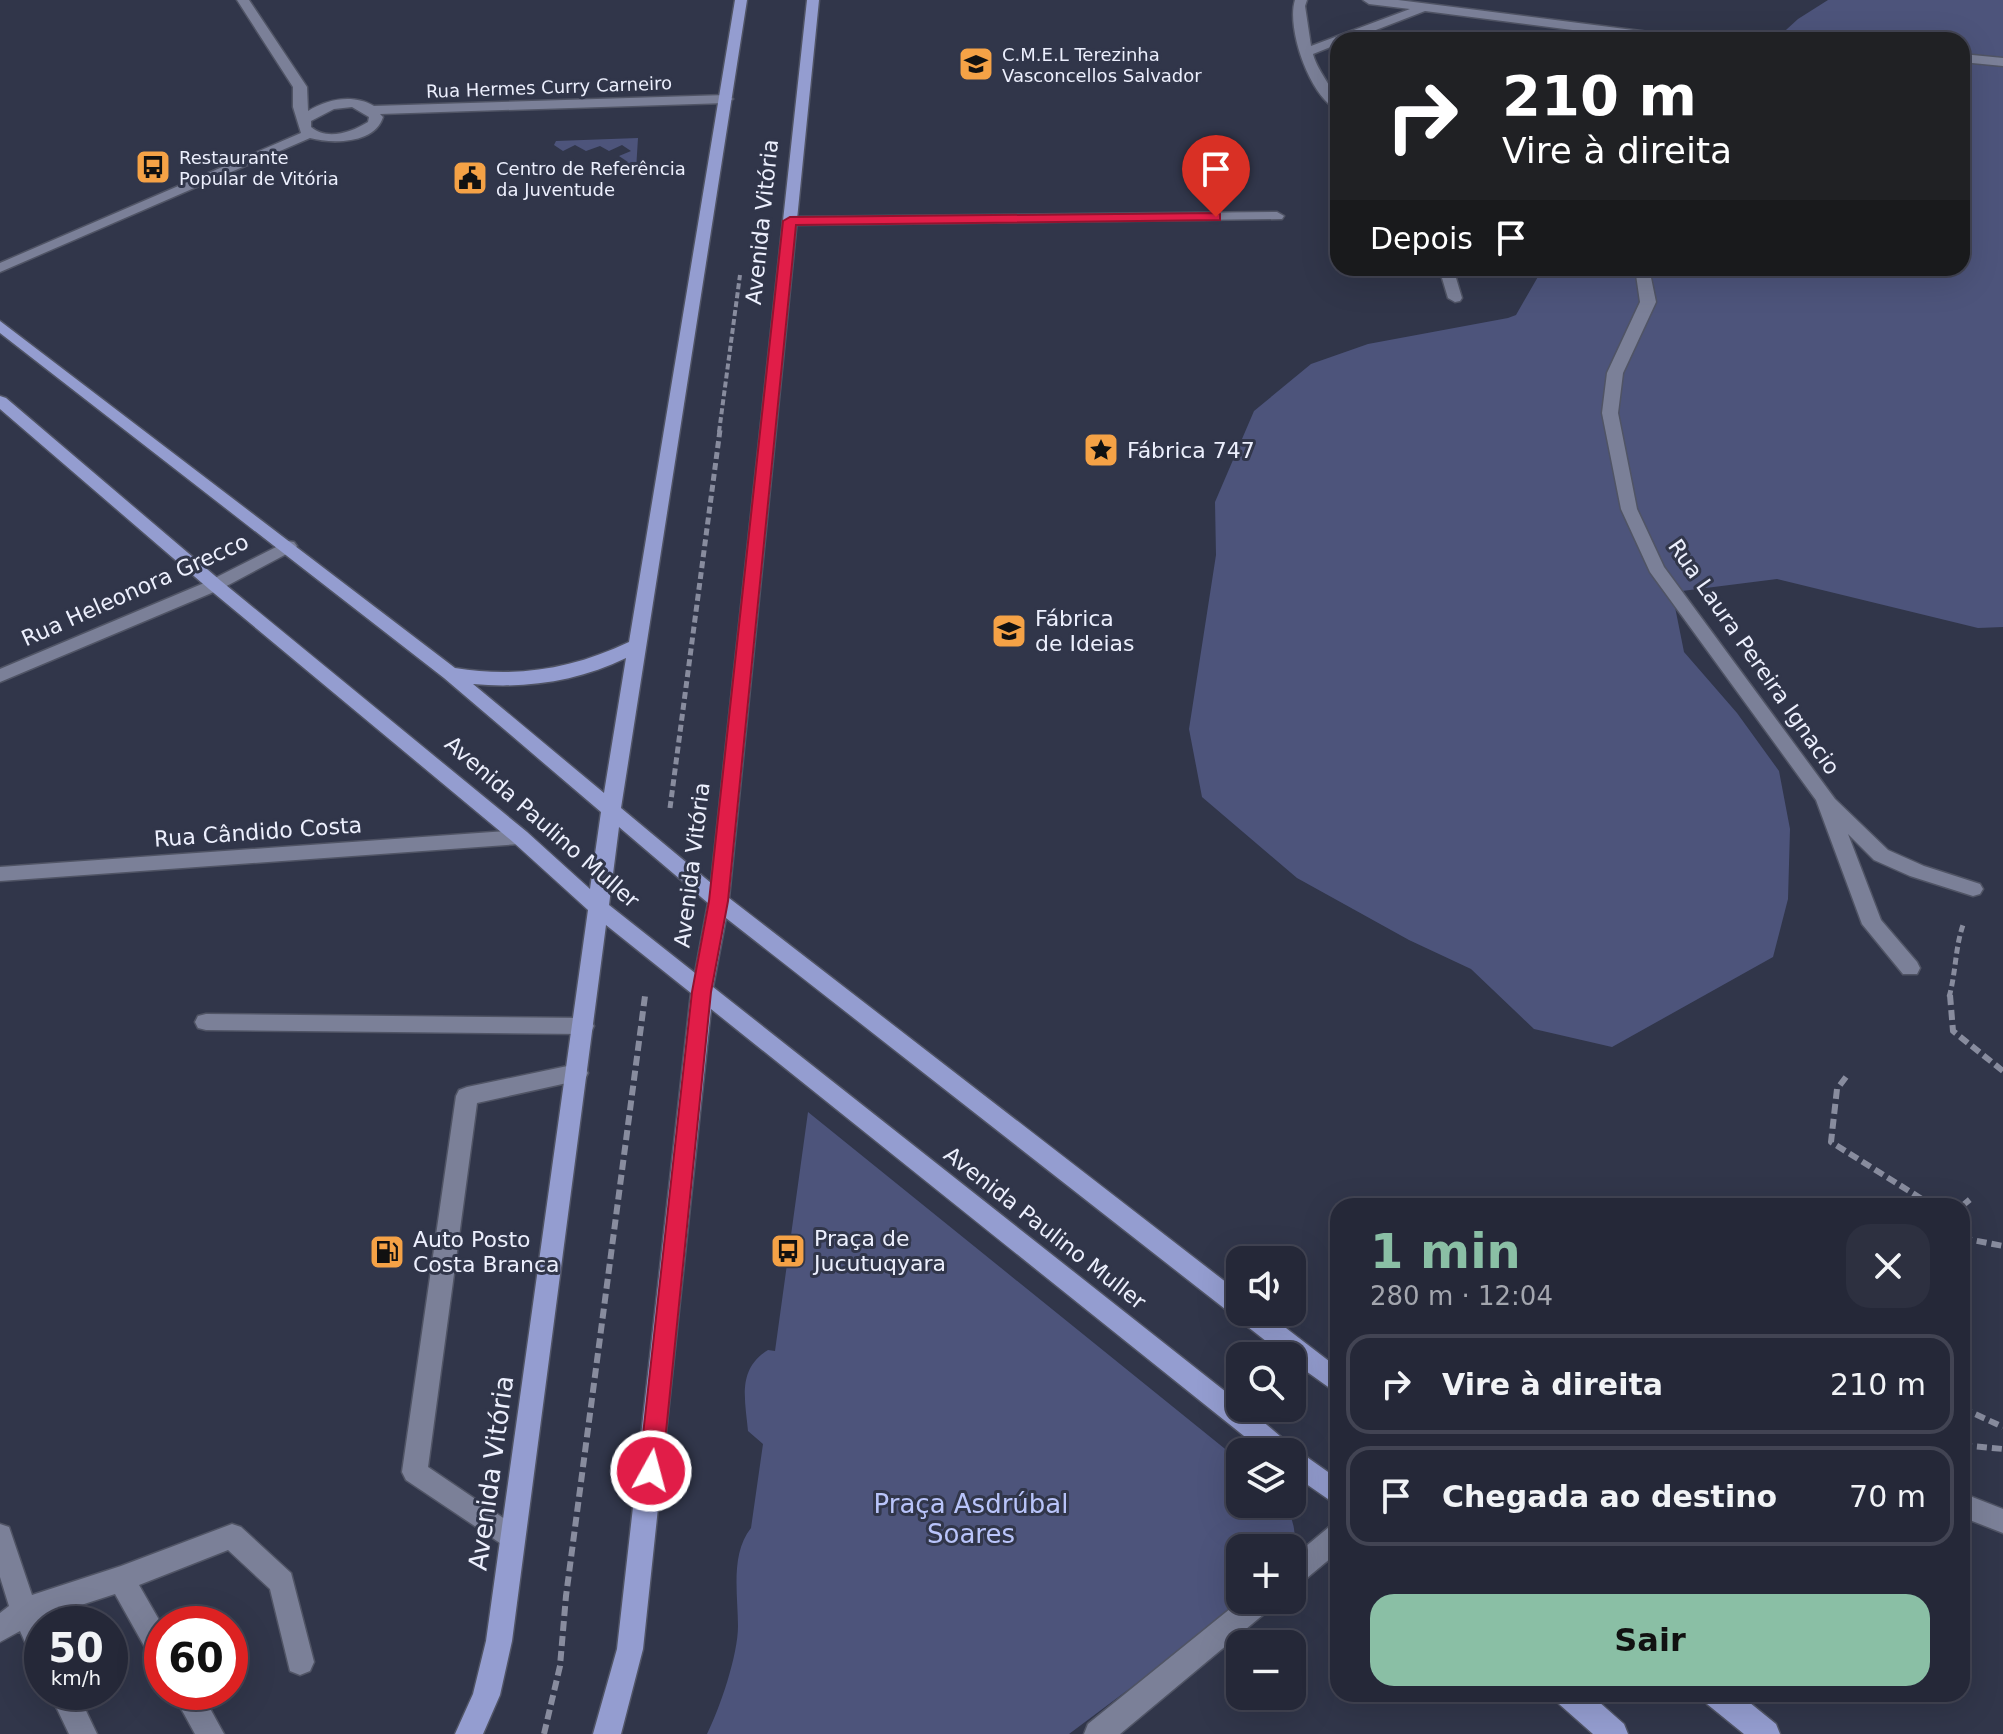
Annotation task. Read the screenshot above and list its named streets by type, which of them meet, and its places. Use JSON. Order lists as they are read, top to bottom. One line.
{"streets":{"main road":["Avenida Vitória","Avenida Paulino Muller"],"street":["Rua Hermes Curry Carneiro","Rua Heleonora Grecco","Rua Laura Pereira Ignacio","Rua Cândido Costa"]},"crossings":[["Rua Hermes Curry Carneiro","Avenida Vitória"],["Avenida Vitória","Avenida Paulino Muller"],["Rua Heleonora Grecco","Avenida Paulino Muller"],["Avenida Paulino Muller","Rua Cândido Costa"]],"parks":["Praça Asdrúbal Soares"],"places":{"school or university":["C.M.E.L Terezinha Vasconcellos Salvador","Fábrica de Ideias"],"bus stop":["Restaurante Popular de Vitória","Praça de Jucutuqyara"],"public building":["Centro de Referência da Juventude"],"place":["Fábrica 747"],"fuel station":["Auto Posto Costa Branca"]},"page":{"turn":["210 m","Vire à direita"],"then":"Depois","heading":["1 min","280 m · 12:04"],"map_buttons":["+","−"],"list":[{"name":"Vire à direita","value":"210 m"},{"name":"Chegada ao destino","value":"70 m"}],"buttons":"Sair","speed":"50 km/h","limit":"60"}}
